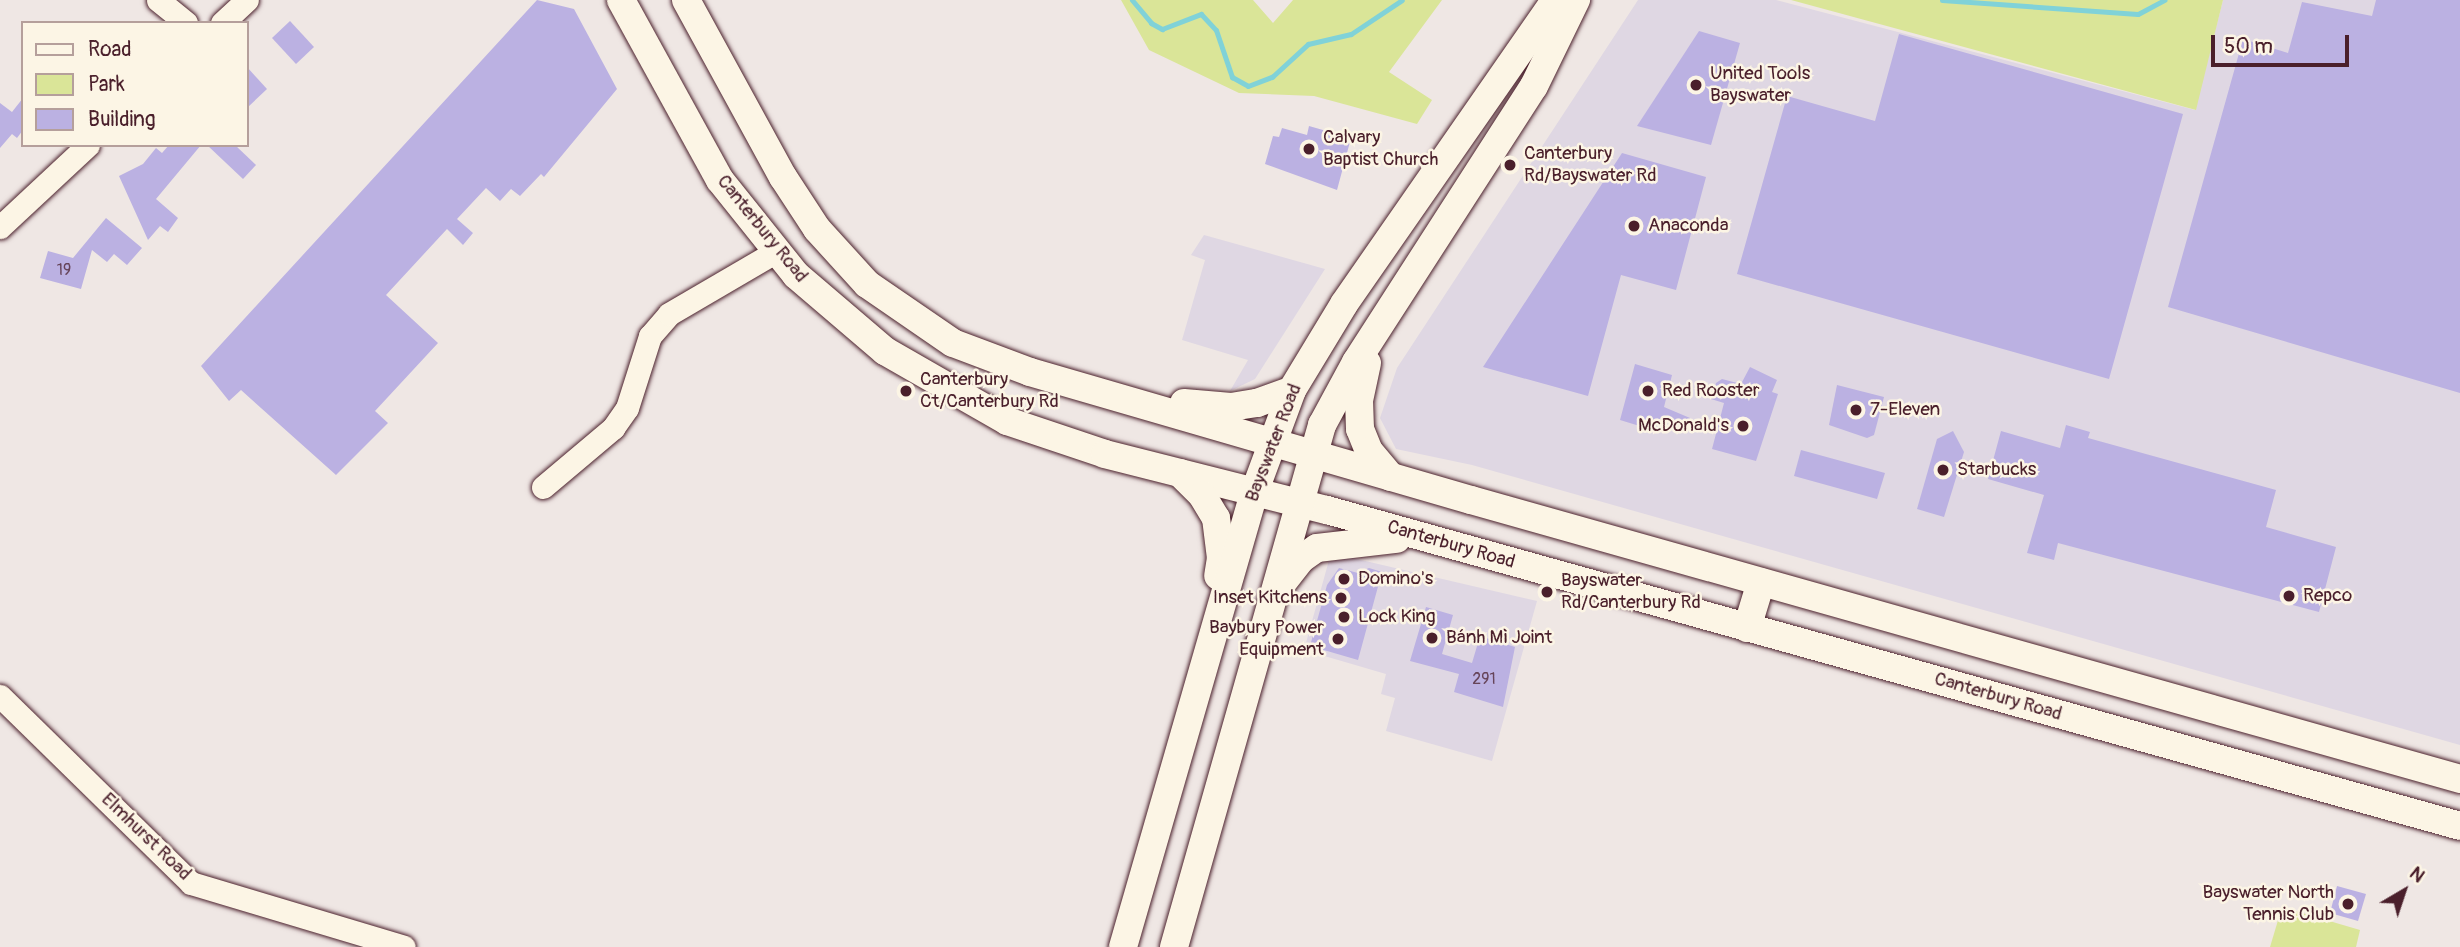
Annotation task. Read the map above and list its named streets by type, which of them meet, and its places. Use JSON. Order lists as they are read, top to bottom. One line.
{"streets":{"main road":["Canterbury Road","Bayswater Road"],"street":["Elmhurst Road"]},"crossings":[["Canterbury Road","Bayswater Road"]],"places":["United Tools Bayswater","Calvary Baptist Church","Canterbury Rd/Bayswater Rd","Anaconda","Canterbury Ct/Canterbury Rd","Red Rooster","7-Eleven","McDonald's","Starbucks","Domino's","Bayswater Rd/Canterbury Rd","Repco","Inset Kitchens","Lock King","Bánh Mì Joint","Baybury Power Equipment","Bayswater North Tennis Club"],"house_numbers":["19","291"],"legend":["Road","Park","Building"],"scale_bar":"50 m","north":"top right"}
